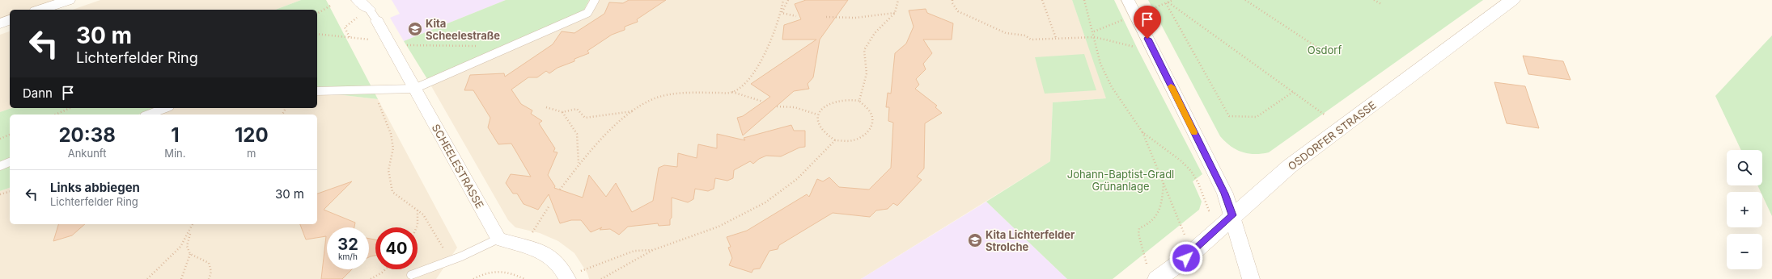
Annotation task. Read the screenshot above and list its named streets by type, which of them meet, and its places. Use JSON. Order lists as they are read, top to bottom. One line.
{"streets":{"street":["OSDORFER STRASSE","SCHEELESTRASSE"]},"parks":["Osdorf","Johann-Baptist-Gradl Grünanlage"],"places":{"school or university":["Kita Scheelestraße","Kita Lichterfelder Strolche"]},"page":{"turn":["30 m","Lichterfelder Ring"],"then":"Dann","eta":["20:38","Ankunft","1","Min.","120","m"],"map_buttons":["+","−"],"list":[{"name":"Links abbiegen","note":"Lichterfelder Ring","value":"30 m"}],"speed":"32 km/h","limit":"40"}}
